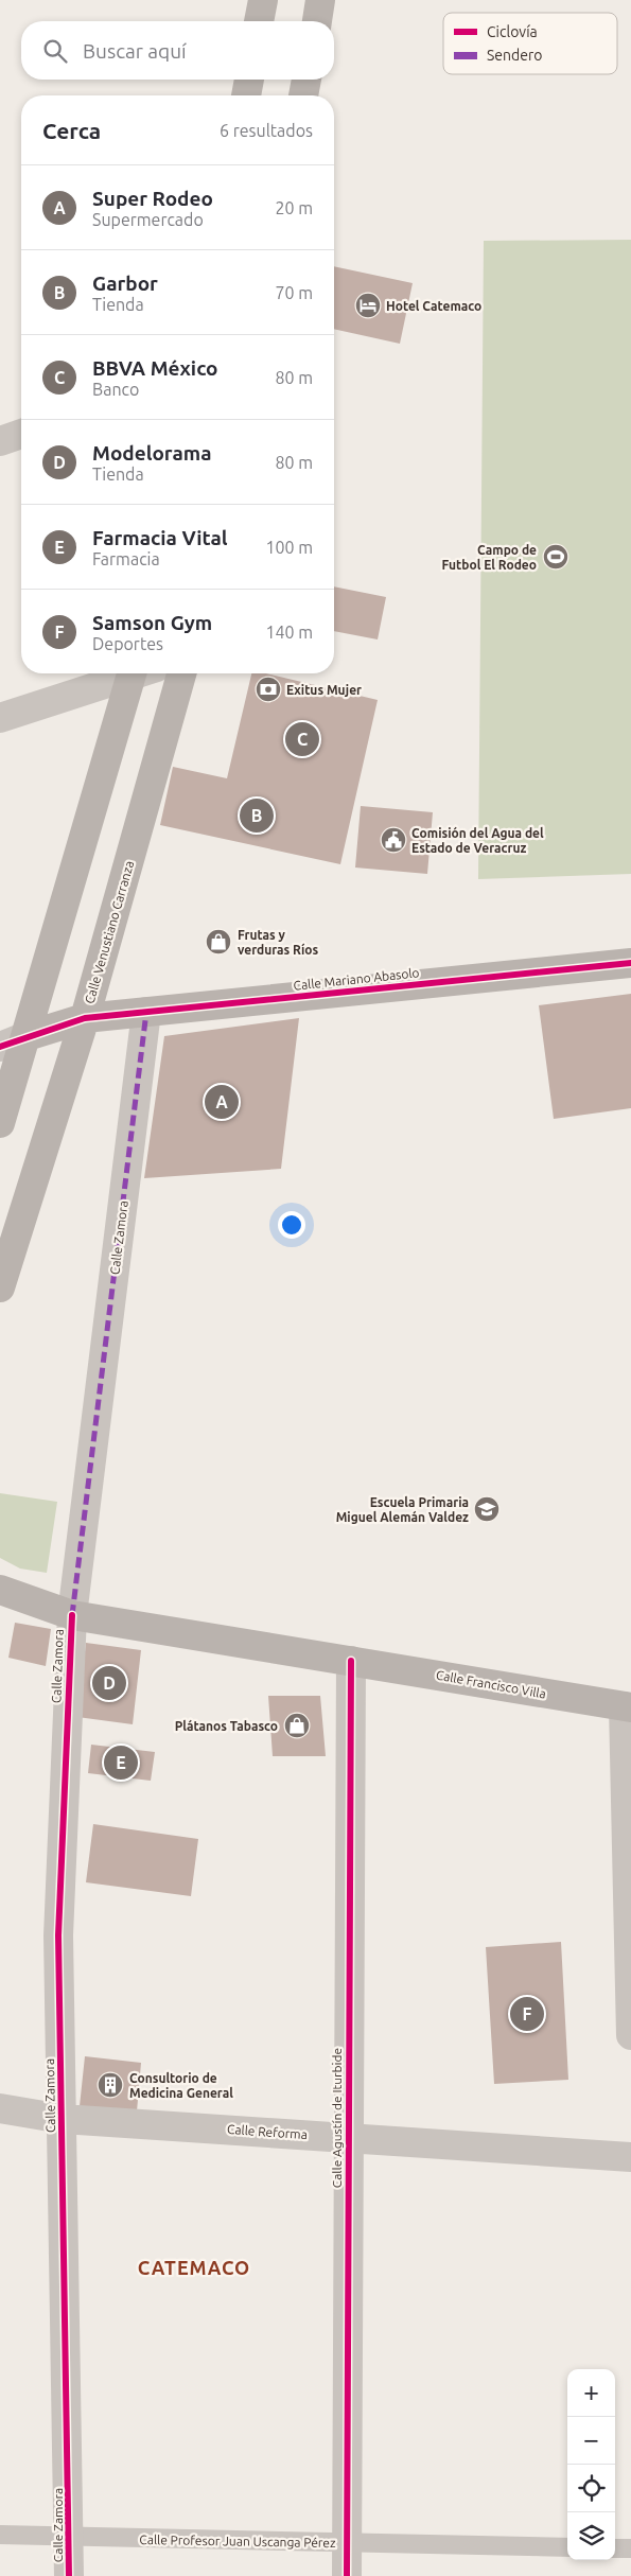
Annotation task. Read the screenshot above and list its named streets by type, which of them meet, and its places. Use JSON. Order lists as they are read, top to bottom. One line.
{"streets":{"main road":["Calle Venustiano Carranza","Calle Mariano Abasolo","Calle Francisco Villa"],"street":["Calle Zamora","Calle Agustín de Iturbide","Calle Reforma"],"lane":["Calle Profesor Juan Uscanga Pérez"]},"crossings":[["Calle Venustiano Carranza","Calle Mariano Abasolo"],["Calle Mariano Abasolo","Calle Zamora"],["Calle Zamora","Calle Francisco Villa"],["Calle Zamora","Calle Reforma"],["Calle Zamora","Calle Profesor Juan Uscanga Pérez"],["Calle Francisco Villa","Calle Agustín de Iturbide"],["Calle Agustín de Iturbide","Calle Reforma"],["Calle Agustín de Iturbide","Calle Profesor Juan Uscanga Pérez"]],"districts":["CATEMACO"],"places":{"hotel":["Hotel Catemaco"],"sports":["Campo de Futbol El Rodeo"],"bank":["Exitus Mujer"],"public building":["Comisión del Agua del Estado de Veracruz"],"shop":["Frutas y verduras Ríos","Plátanos Tabasco"],"school or university":["Escuela Primaria Miguel Alemán Valdez"],"building":["Consultorio de Medicina General"]},"legend":["Ciclovía","Sendero"],"page":{"search":"Buscar aquí","heading":["Cerca","6 resultados"],"list":[{"mark":"A","name":"Super Rodeo","note":"Supermercado","value":"20 m"},{"mark":"B","name":"Garbor","note":"Tienda","value":"70 m"},{"mark":"C","name":"BBVA México","note":"Banco","value":"80 m"},{"mark":"D","name":"Modelorama","note":"Tienda","value":"80 m"},{"mark":"E","name":"Farmacia Vital","note":"Farmacia","value":"100 m"},{"mark":"F","name":"Samson Gym","note":"Deportes","value":"140 m"}],"pins":["C","B","A","D","E","F"],"map_buttons":["+","−"]}}
